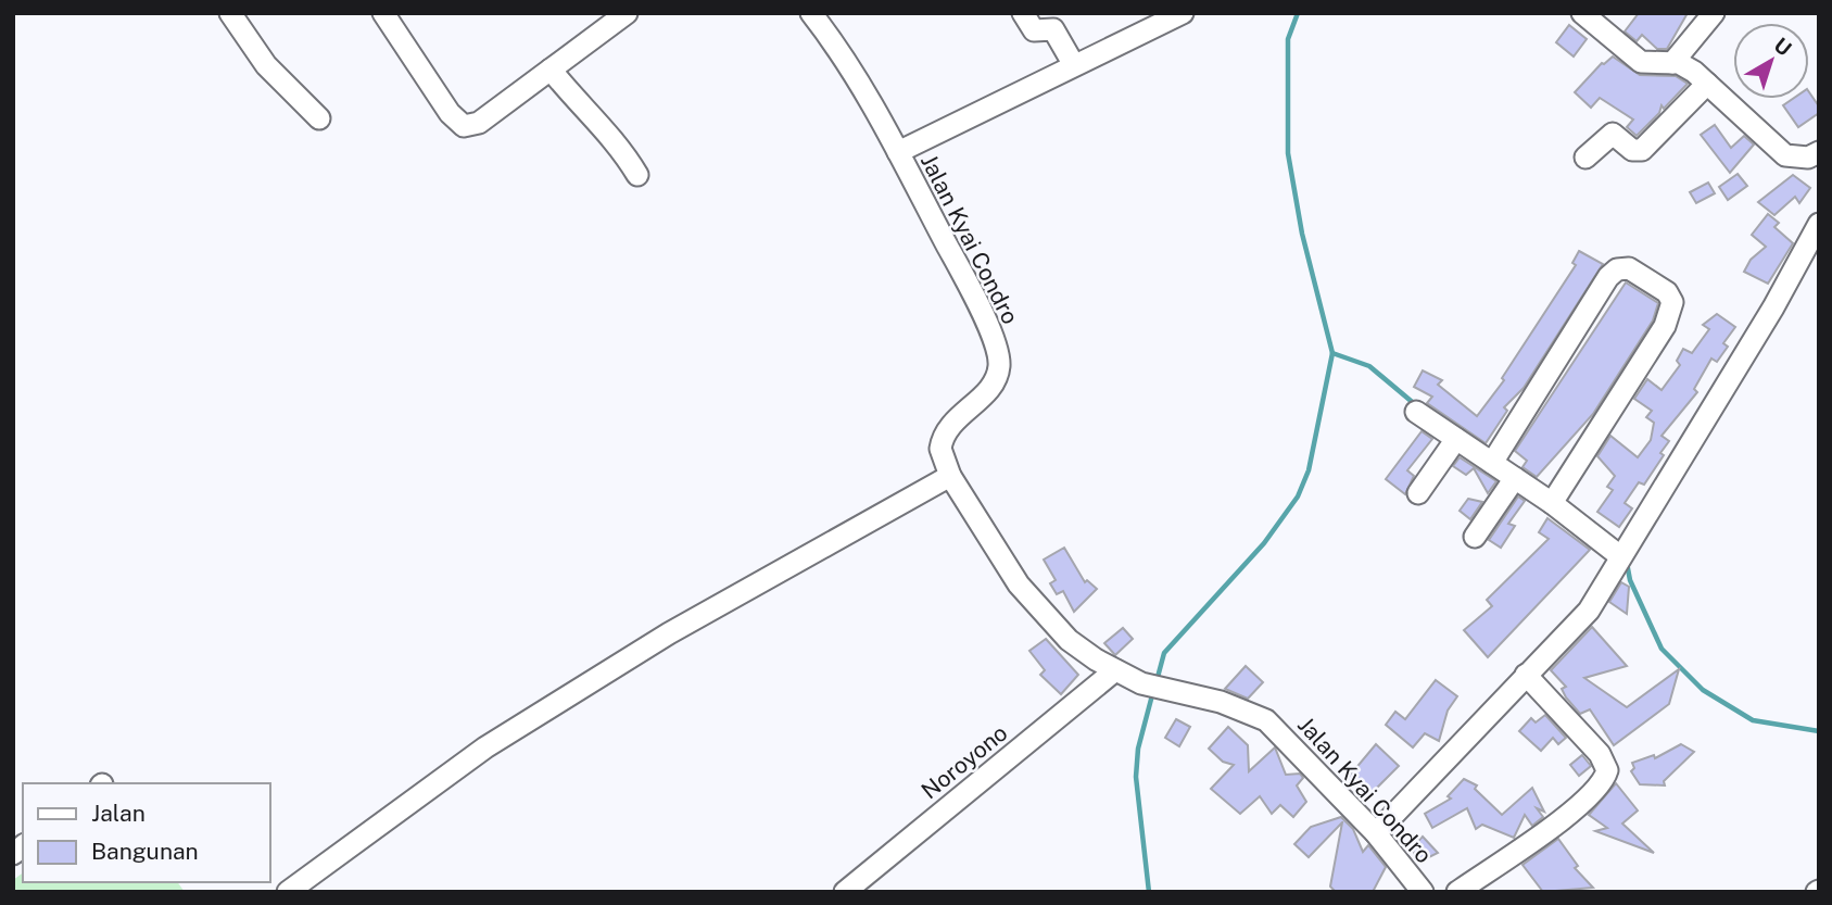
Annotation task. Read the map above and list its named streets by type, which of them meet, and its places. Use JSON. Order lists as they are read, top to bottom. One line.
{"streets":{"street":["Jalan Kyai Condro","Noroyono"]},"crossings":[["Jalan Kyai Condro","Noroyono"]],"legend":["Jalan","Bangunan"],"north":"top right"}
